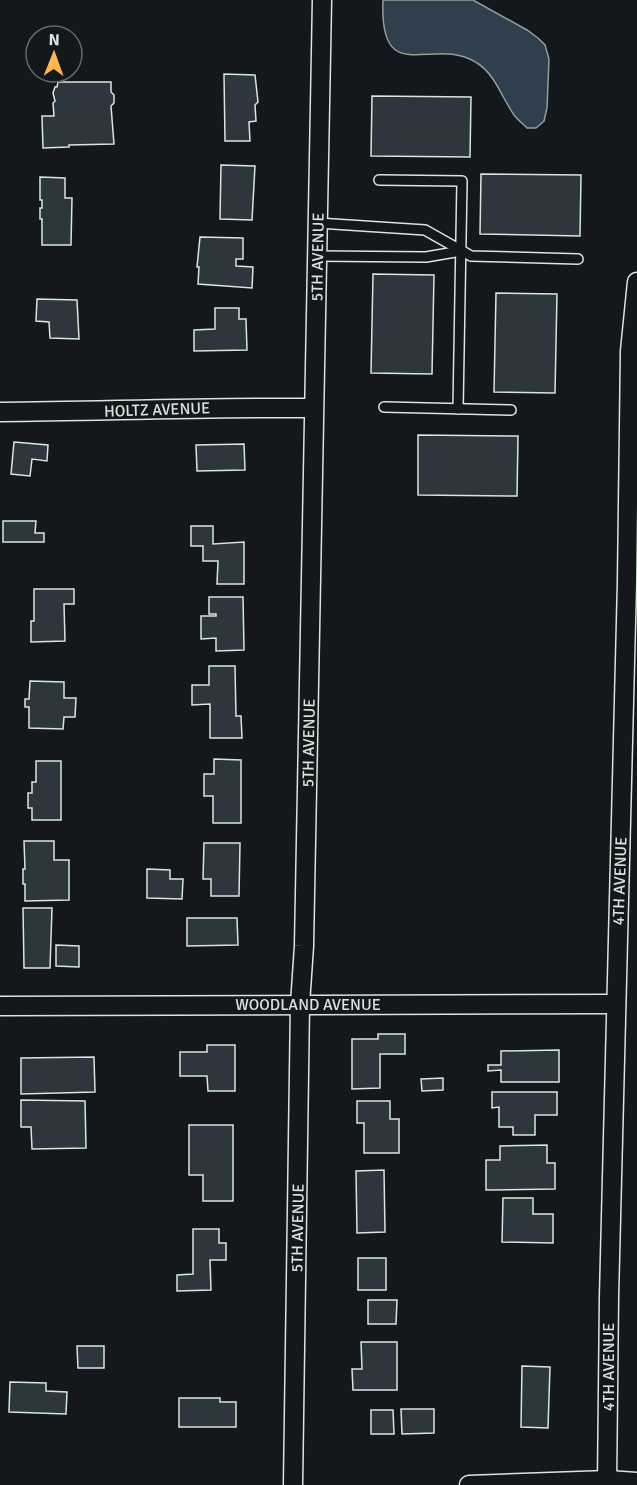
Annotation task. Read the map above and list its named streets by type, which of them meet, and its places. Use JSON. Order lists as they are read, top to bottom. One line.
{"streets":{"street":["5TH AVENUE","HOLTZ AVENUE","4TH AVENUE","WOODLAND AVENUE"]},"crossings":[["5TH AVENUE","HOLTZ AVENUE"],["5TH AVENUE","WOODLAND AVENUE"],["4TH AVENUE","WOODLAND AVENUE"]],"north":"top"}
